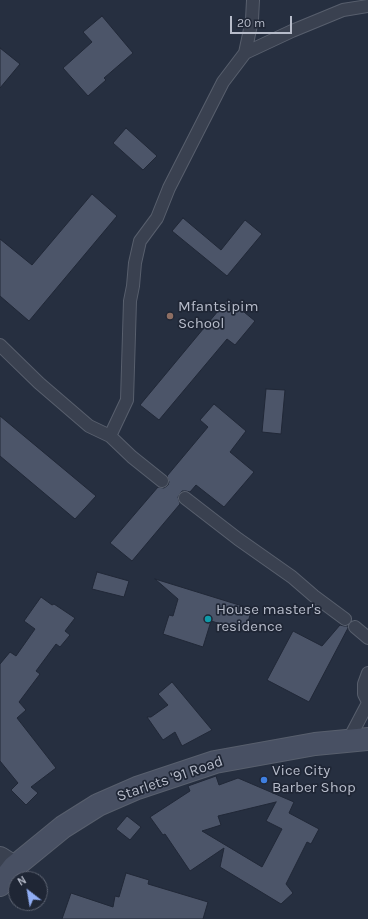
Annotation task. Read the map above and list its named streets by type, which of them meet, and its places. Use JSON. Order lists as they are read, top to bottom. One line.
{"streets":{"street":["Starlets '91 Road"]},"places":["Mfantsipim School","House master's residence","Vice City Barber Shop"],"scale_bar":"20 m","north":"top left"}
